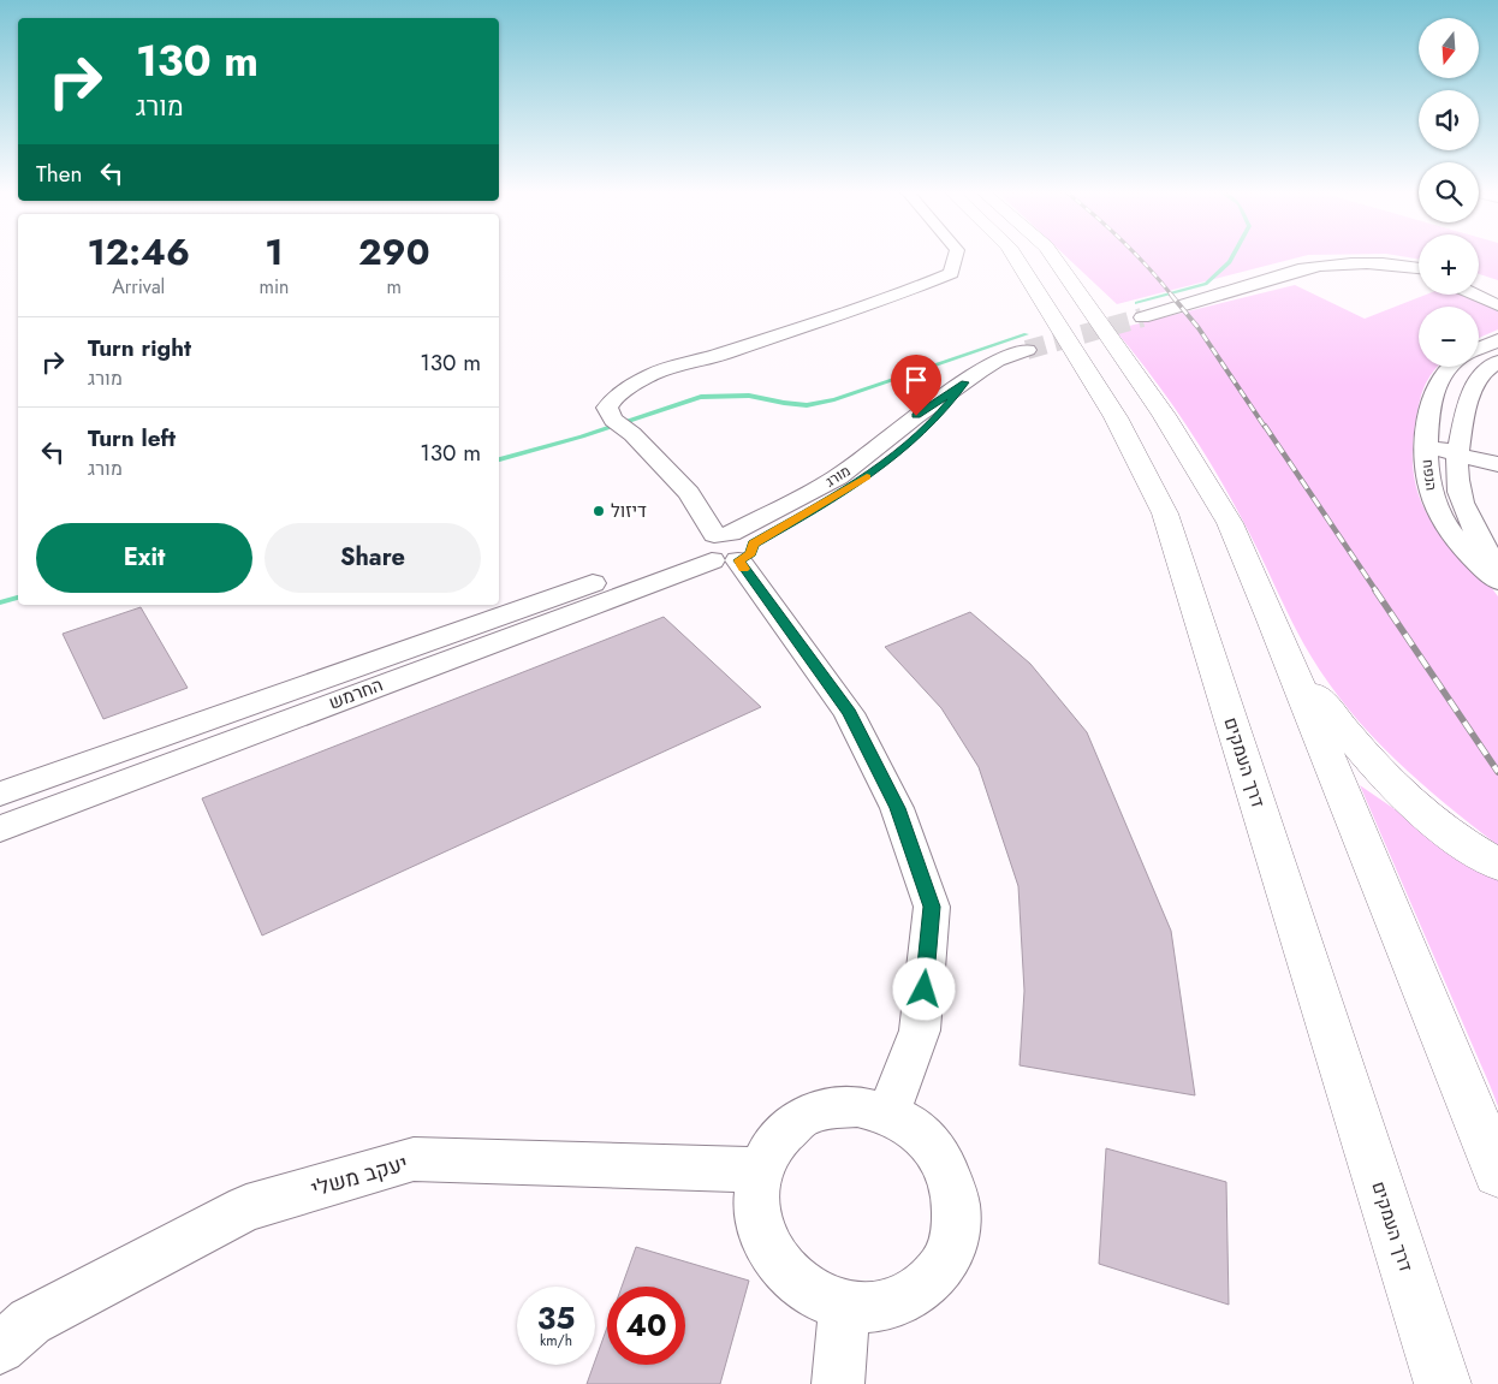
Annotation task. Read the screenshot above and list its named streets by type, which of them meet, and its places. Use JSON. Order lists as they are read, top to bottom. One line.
{"streets":{"highway":["דרך העמקים"],"street":["הנפח","מורג","החרמש","יעקב משלי"]},"crossings":[["מורג","החרמש"]],"places":["דיזול"],"north":"bottom","page":{"map_buttons":["+","−"],"turn":["130 m","מורג"],"then":"Then","eta":["12:46","Arrival","1","min","290","m"],"list":[{"name":"Turn right","note":"מורג","value":"130 m"},{"name":"Turn left","note":"מורג","value":"130 m"}],"buttons":["Exit","Share"],"speed":"35 km/h","limit":"40"}}
